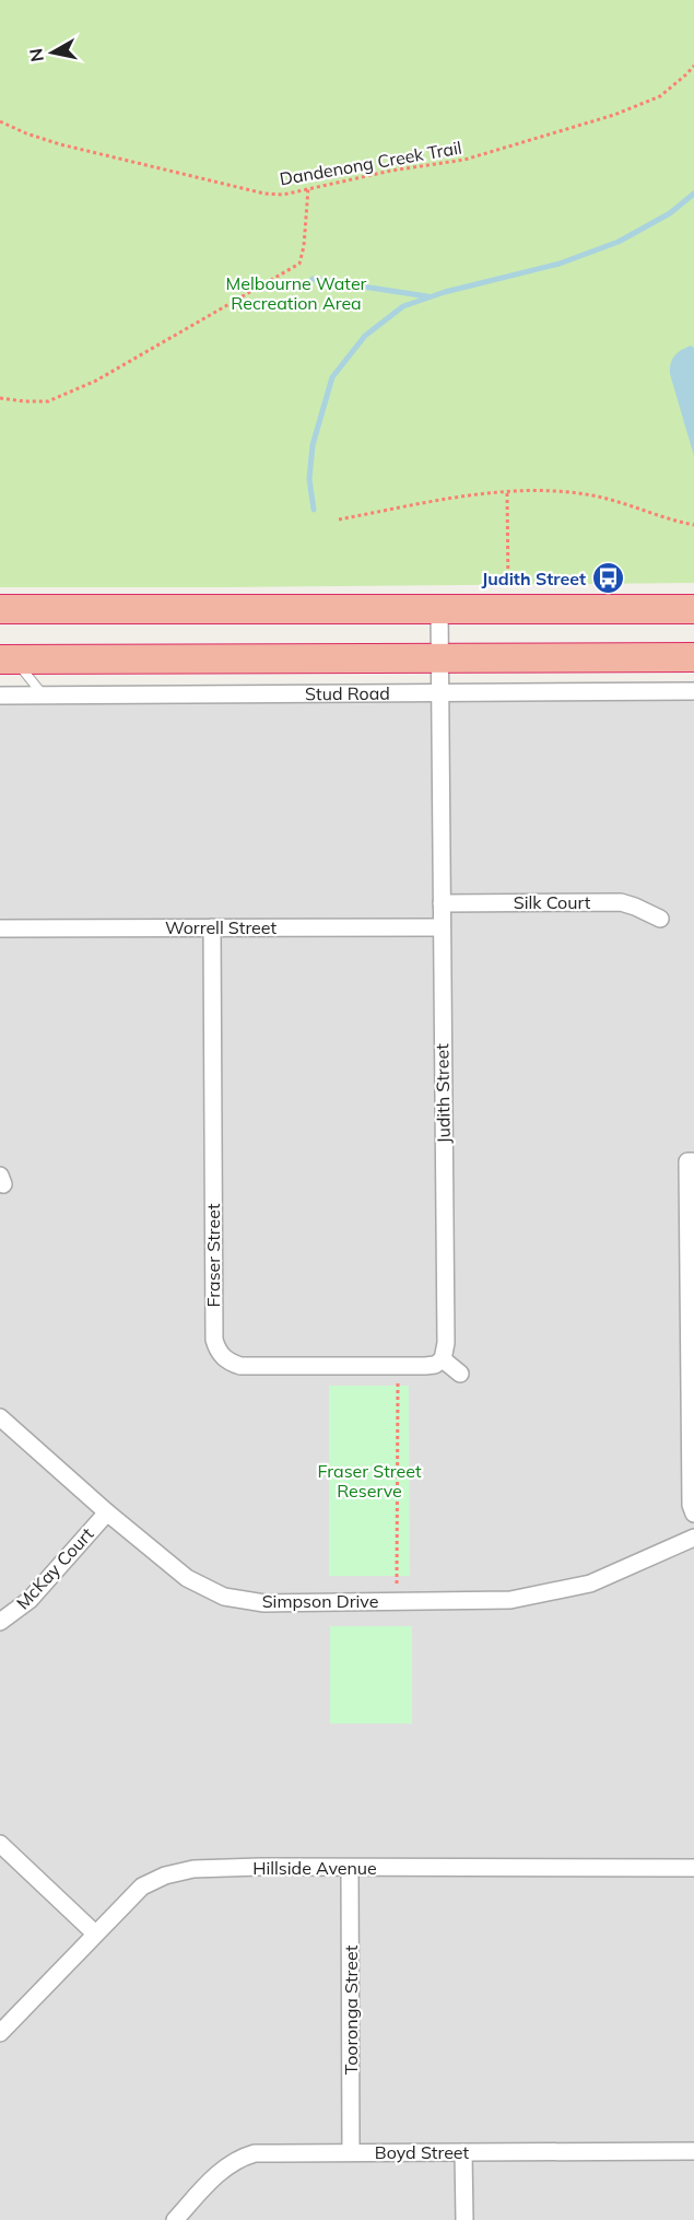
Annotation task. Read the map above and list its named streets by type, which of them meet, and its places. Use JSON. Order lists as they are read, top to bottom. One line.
{"streets":{"highway":["Stud Road"],"street":["Silk Court","Worrell Street","Judith Street","Fraser Street","McKay Court","Simpson Drive","Hillside Avenue","Tooronga Street","Boyd Street"],"path":["Dandenong Creek Trail"]},"crossings":[["Stud Road","Judith Street"],["Silk Court","Judith Street"],["Worrell Street","Judith Street"],["Worrell Street","Fraser Street"],["Judith Street","Fraser Street"],["McKay Court","Simpson Drive"],["Hillside Avenue","Tooronga Street"],["Tooronga Street","Boyd Street"]],"parks":["Melbourne Water Recreation Area","Fraser Street Reserve"],"places":{"bus stop":["Judith Street"]},"north":"left"}
